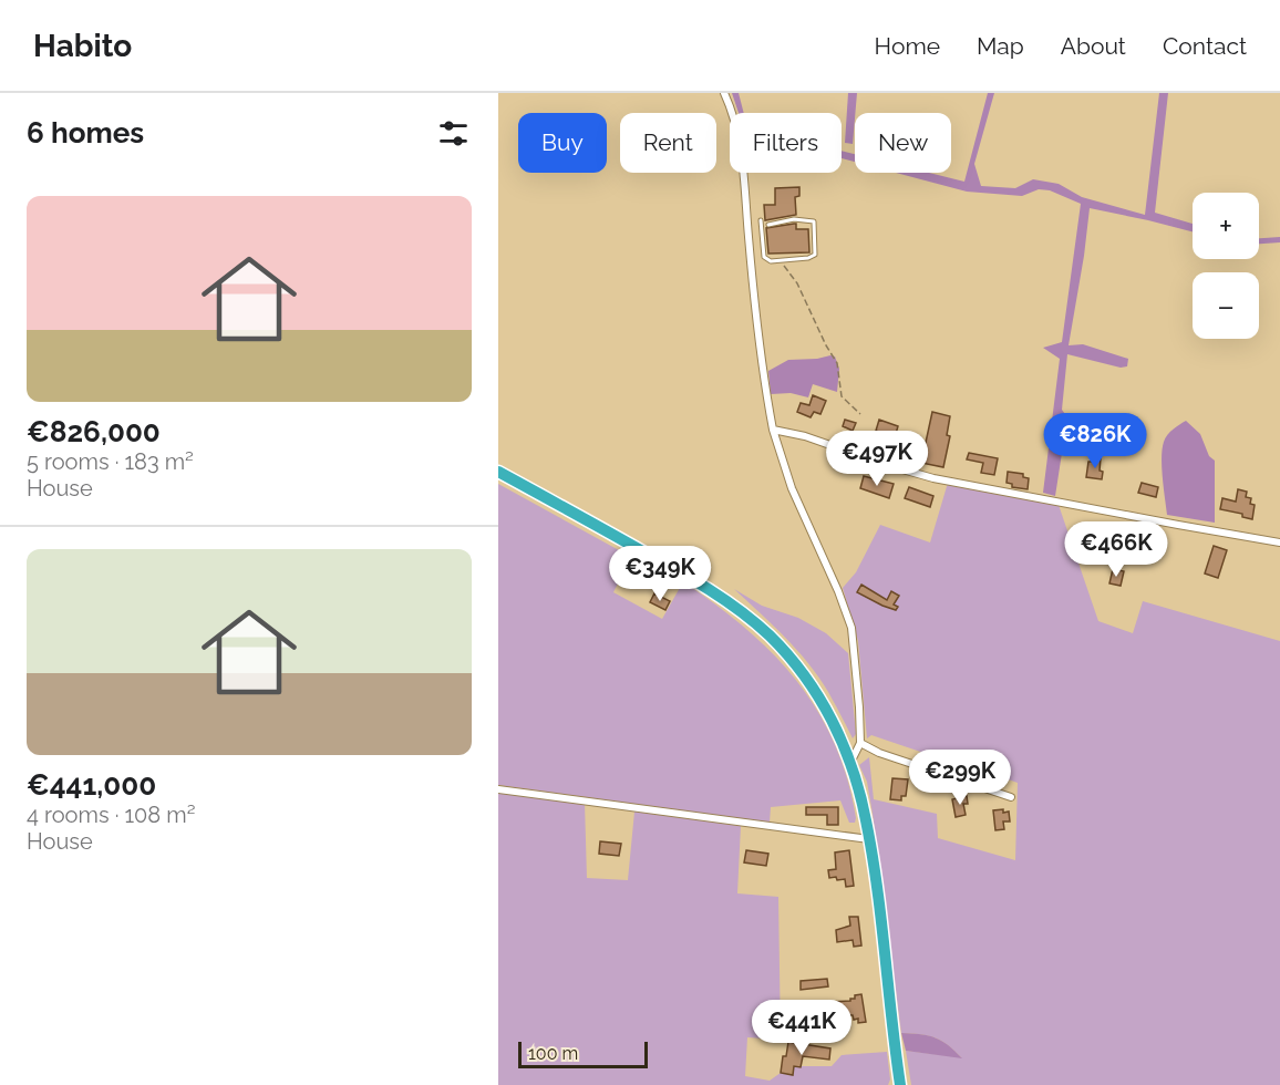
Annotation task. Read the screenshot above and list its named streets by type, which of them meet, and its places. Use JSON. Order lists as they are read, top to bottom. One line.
{"scale_bar":"100 m","page":{"header":"Habito","nav":["Home","Map","About","Contact"],"heading":"6 homes","chip":["Buy","Rent","Filters","New"],"list":[{"name":"€826,000","note":"5 rooms · 183 m² · House"},{"name":"€441,000","note":"4 rooms · 108 m² · House"}],"map_buttons":["+","−"],"price":["€826K","€497K","€466K","€349K","€299K","€441K"],"scale":"100 m"}}
